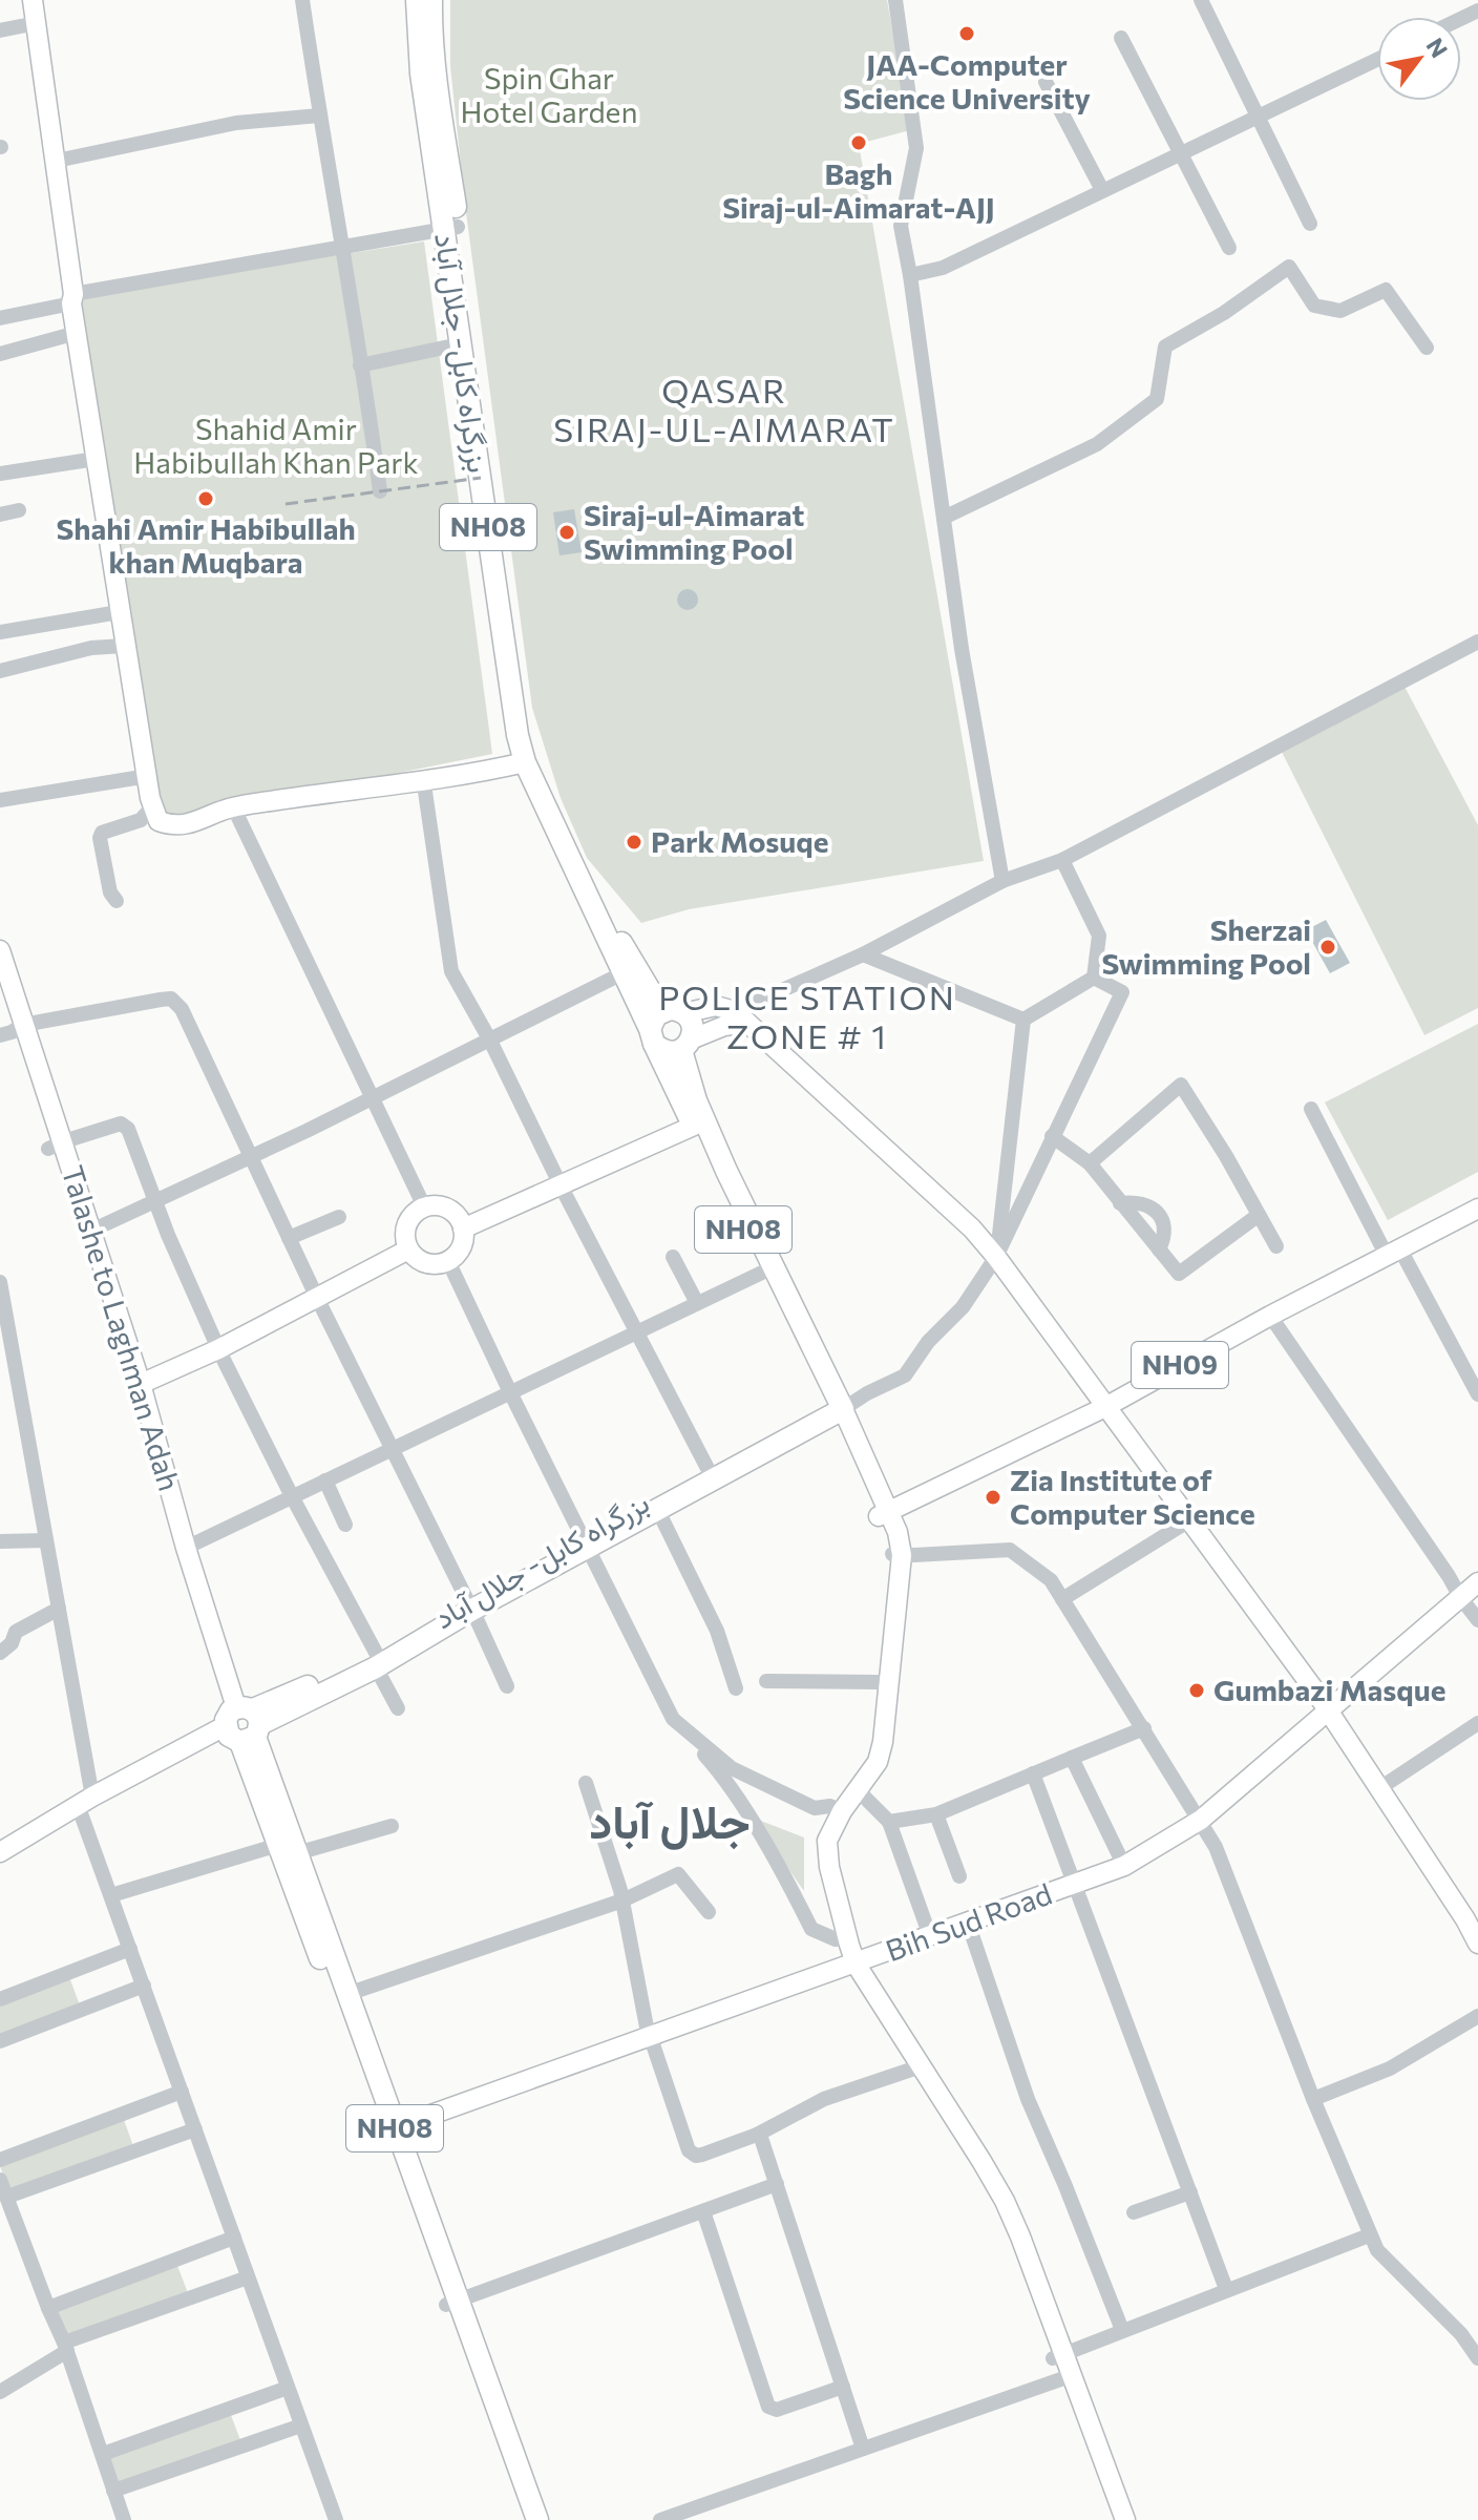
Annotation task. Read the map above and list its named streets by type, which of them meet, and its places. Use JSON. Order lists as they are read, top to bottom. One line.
{"streets":{"highway":["بزرگراه کابل- جلال آباد","NH08"],"main road":["Talashe to Laghman Adah","NH09","Bih Sud Road"]},"crossings":[["بزرگراه کابل- جلال آباد","NH08"],["بزرگراه کابل- جلال آباد","Talashe to Laghman Adah"],["NH08","Talashe to Laghman Adah"],["NH08","Bih Sud Road"]],"districts":["QASAR SIRAJ-UL-AIMARAT","POLICE STATION ZONE # 1","جلال آباد"],"parks":["Spin Ghar Hotel Garden","Shahid Amir Habibullah Khan Park"],"places":["JAA-Computer Science University","Bagh Siraj-ul-Aimarat-AJJ","Shahi Amir Habibullah khan Muqbara","Siraj-ul-Aimarat Swimming Pool","Park Mosuqe","Sherzai Swimming Pool","Zia Institute of Computer Science","Gumbazi Masque"],"north":"top right"}
